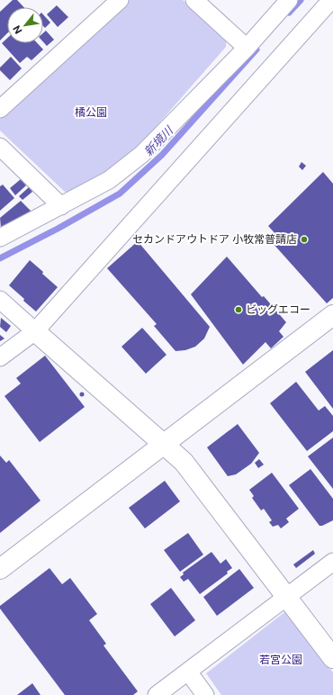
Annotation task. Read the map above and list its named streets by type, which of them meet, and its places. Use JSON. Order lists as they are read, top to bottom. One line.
{"water":["新境川"],"parks":["橘公園","若宮公園"],"places":["セカンドアウトドア 小牧常普請店","ビッグエコー"],"north":"bottom left"}
